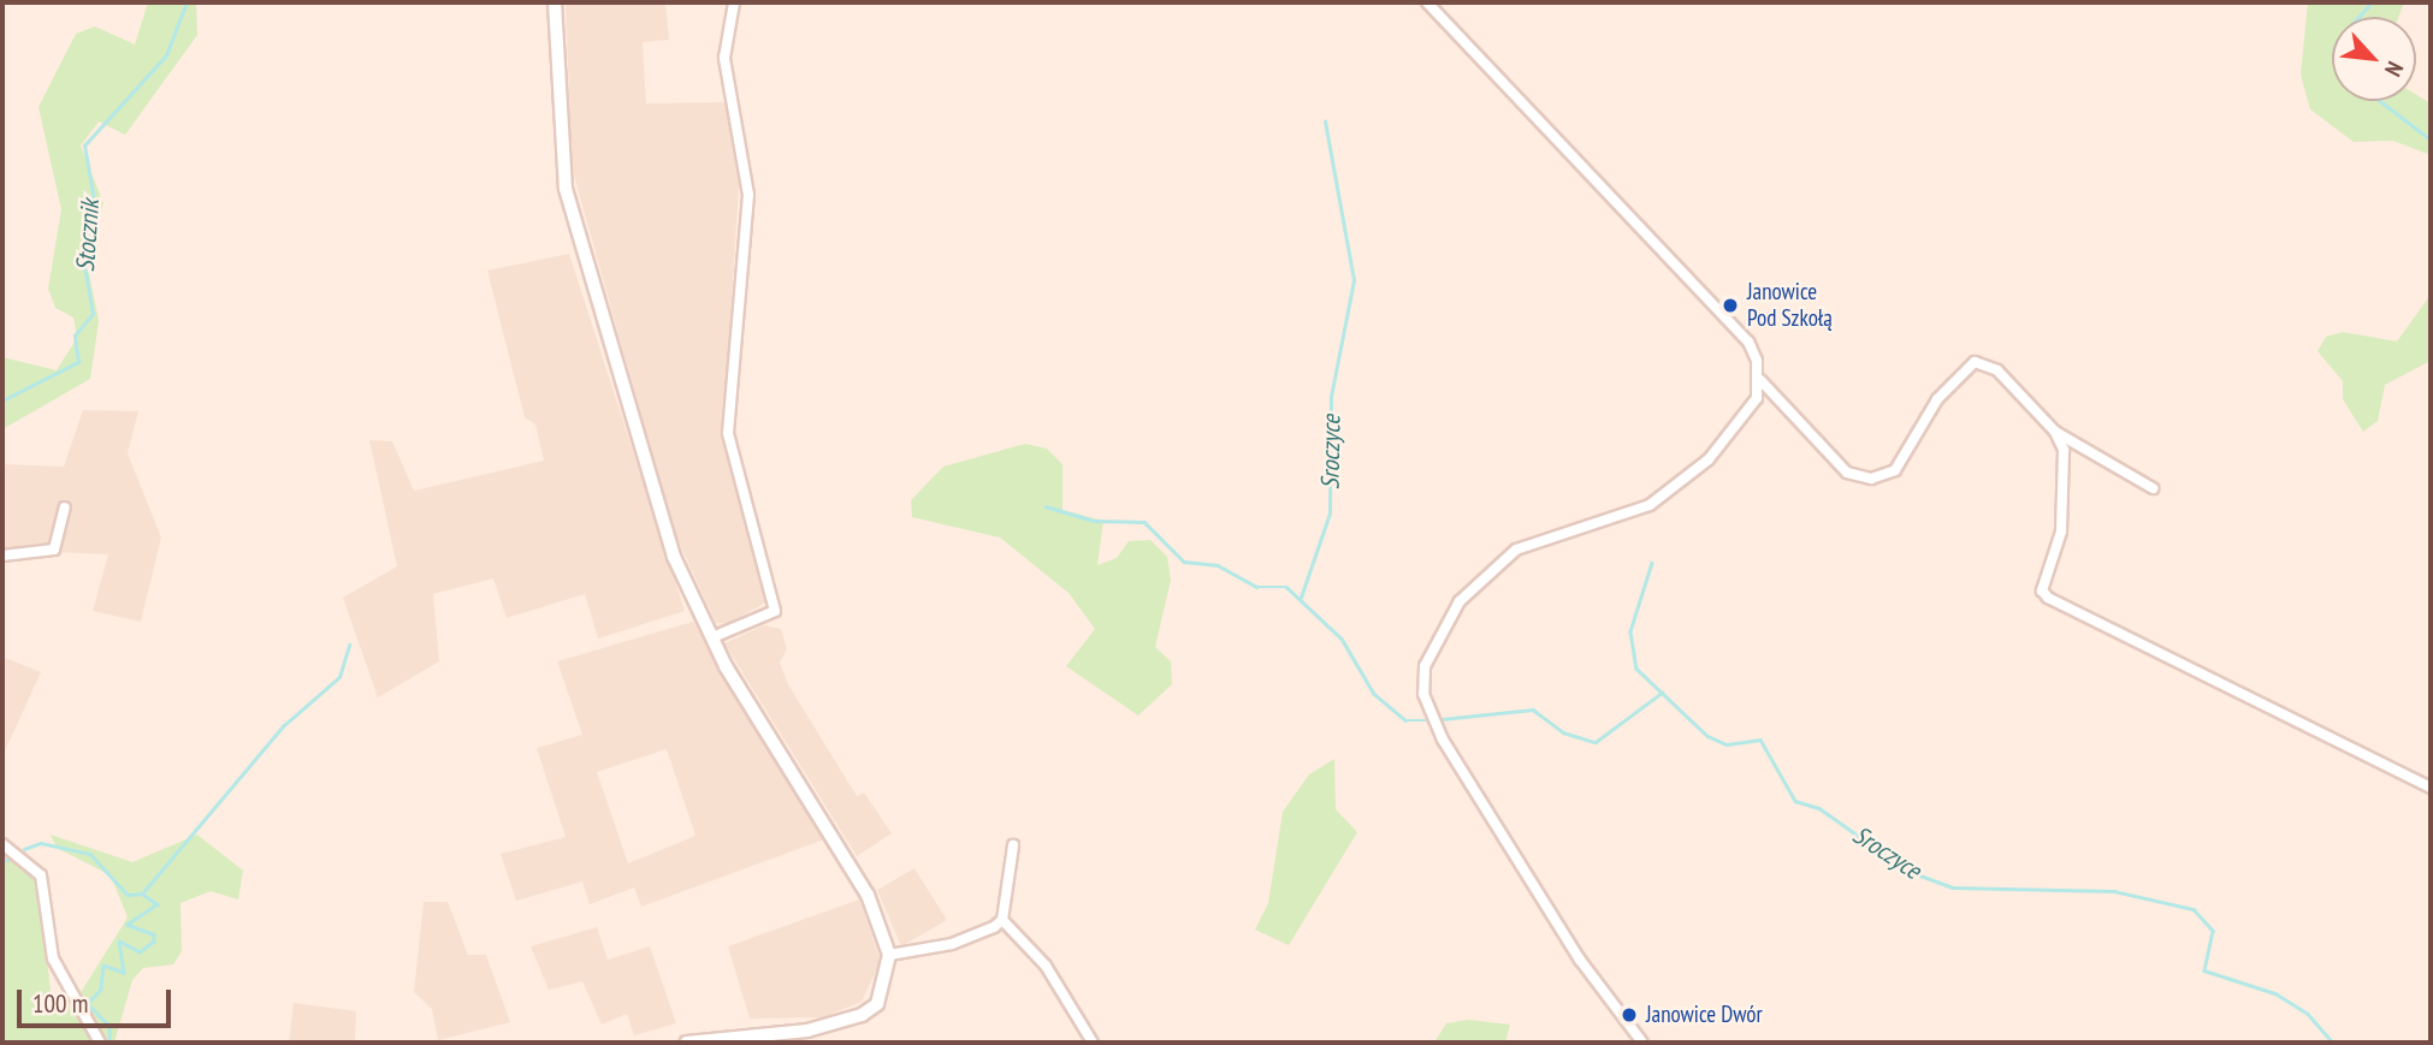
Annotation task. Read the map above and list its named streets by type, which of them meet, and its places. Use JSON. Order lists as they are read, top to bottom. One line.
{"water":["Stocznik","Sroczyce"],"places":["Janowice Pod Szkołą","Janowice Dwór"],"scale_bar":"100 m","north":"bottom right"}
